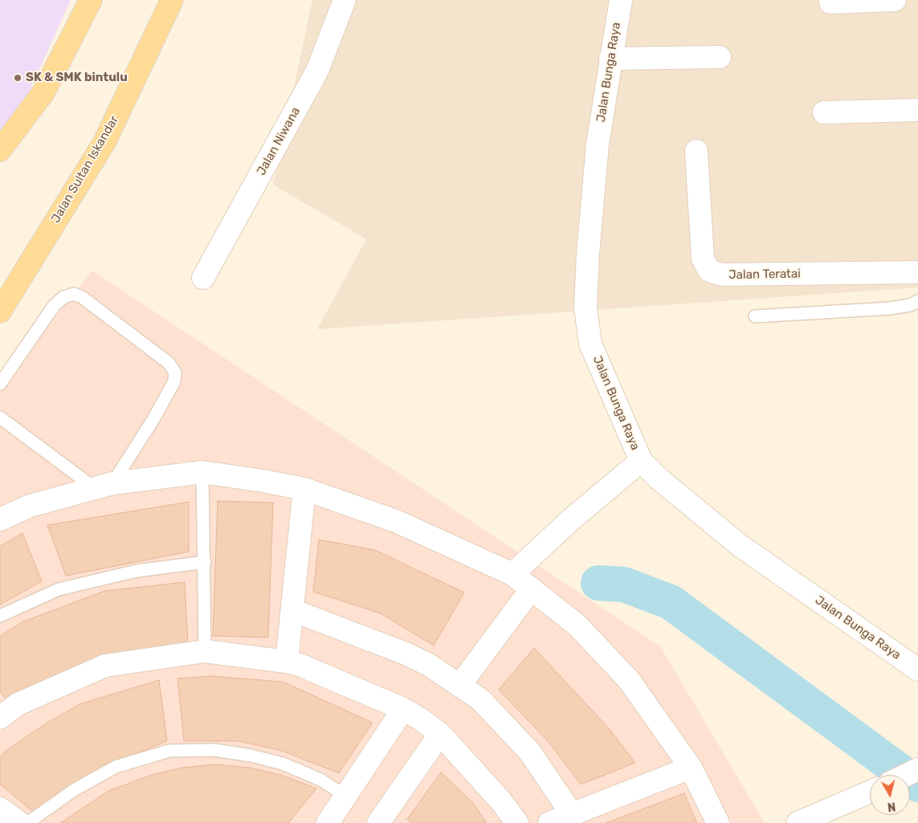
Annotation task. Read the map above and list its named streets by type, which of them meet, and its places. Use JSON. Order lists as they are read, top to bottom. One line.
{"streets":{"main road":["Jalan Sultan Iskandar"],"street":["Jalan Bunga Raya","Jalan Niwana","Jalan Teratai"]},"places":["SK & SMK bintulu"],"north":"bottom"}
